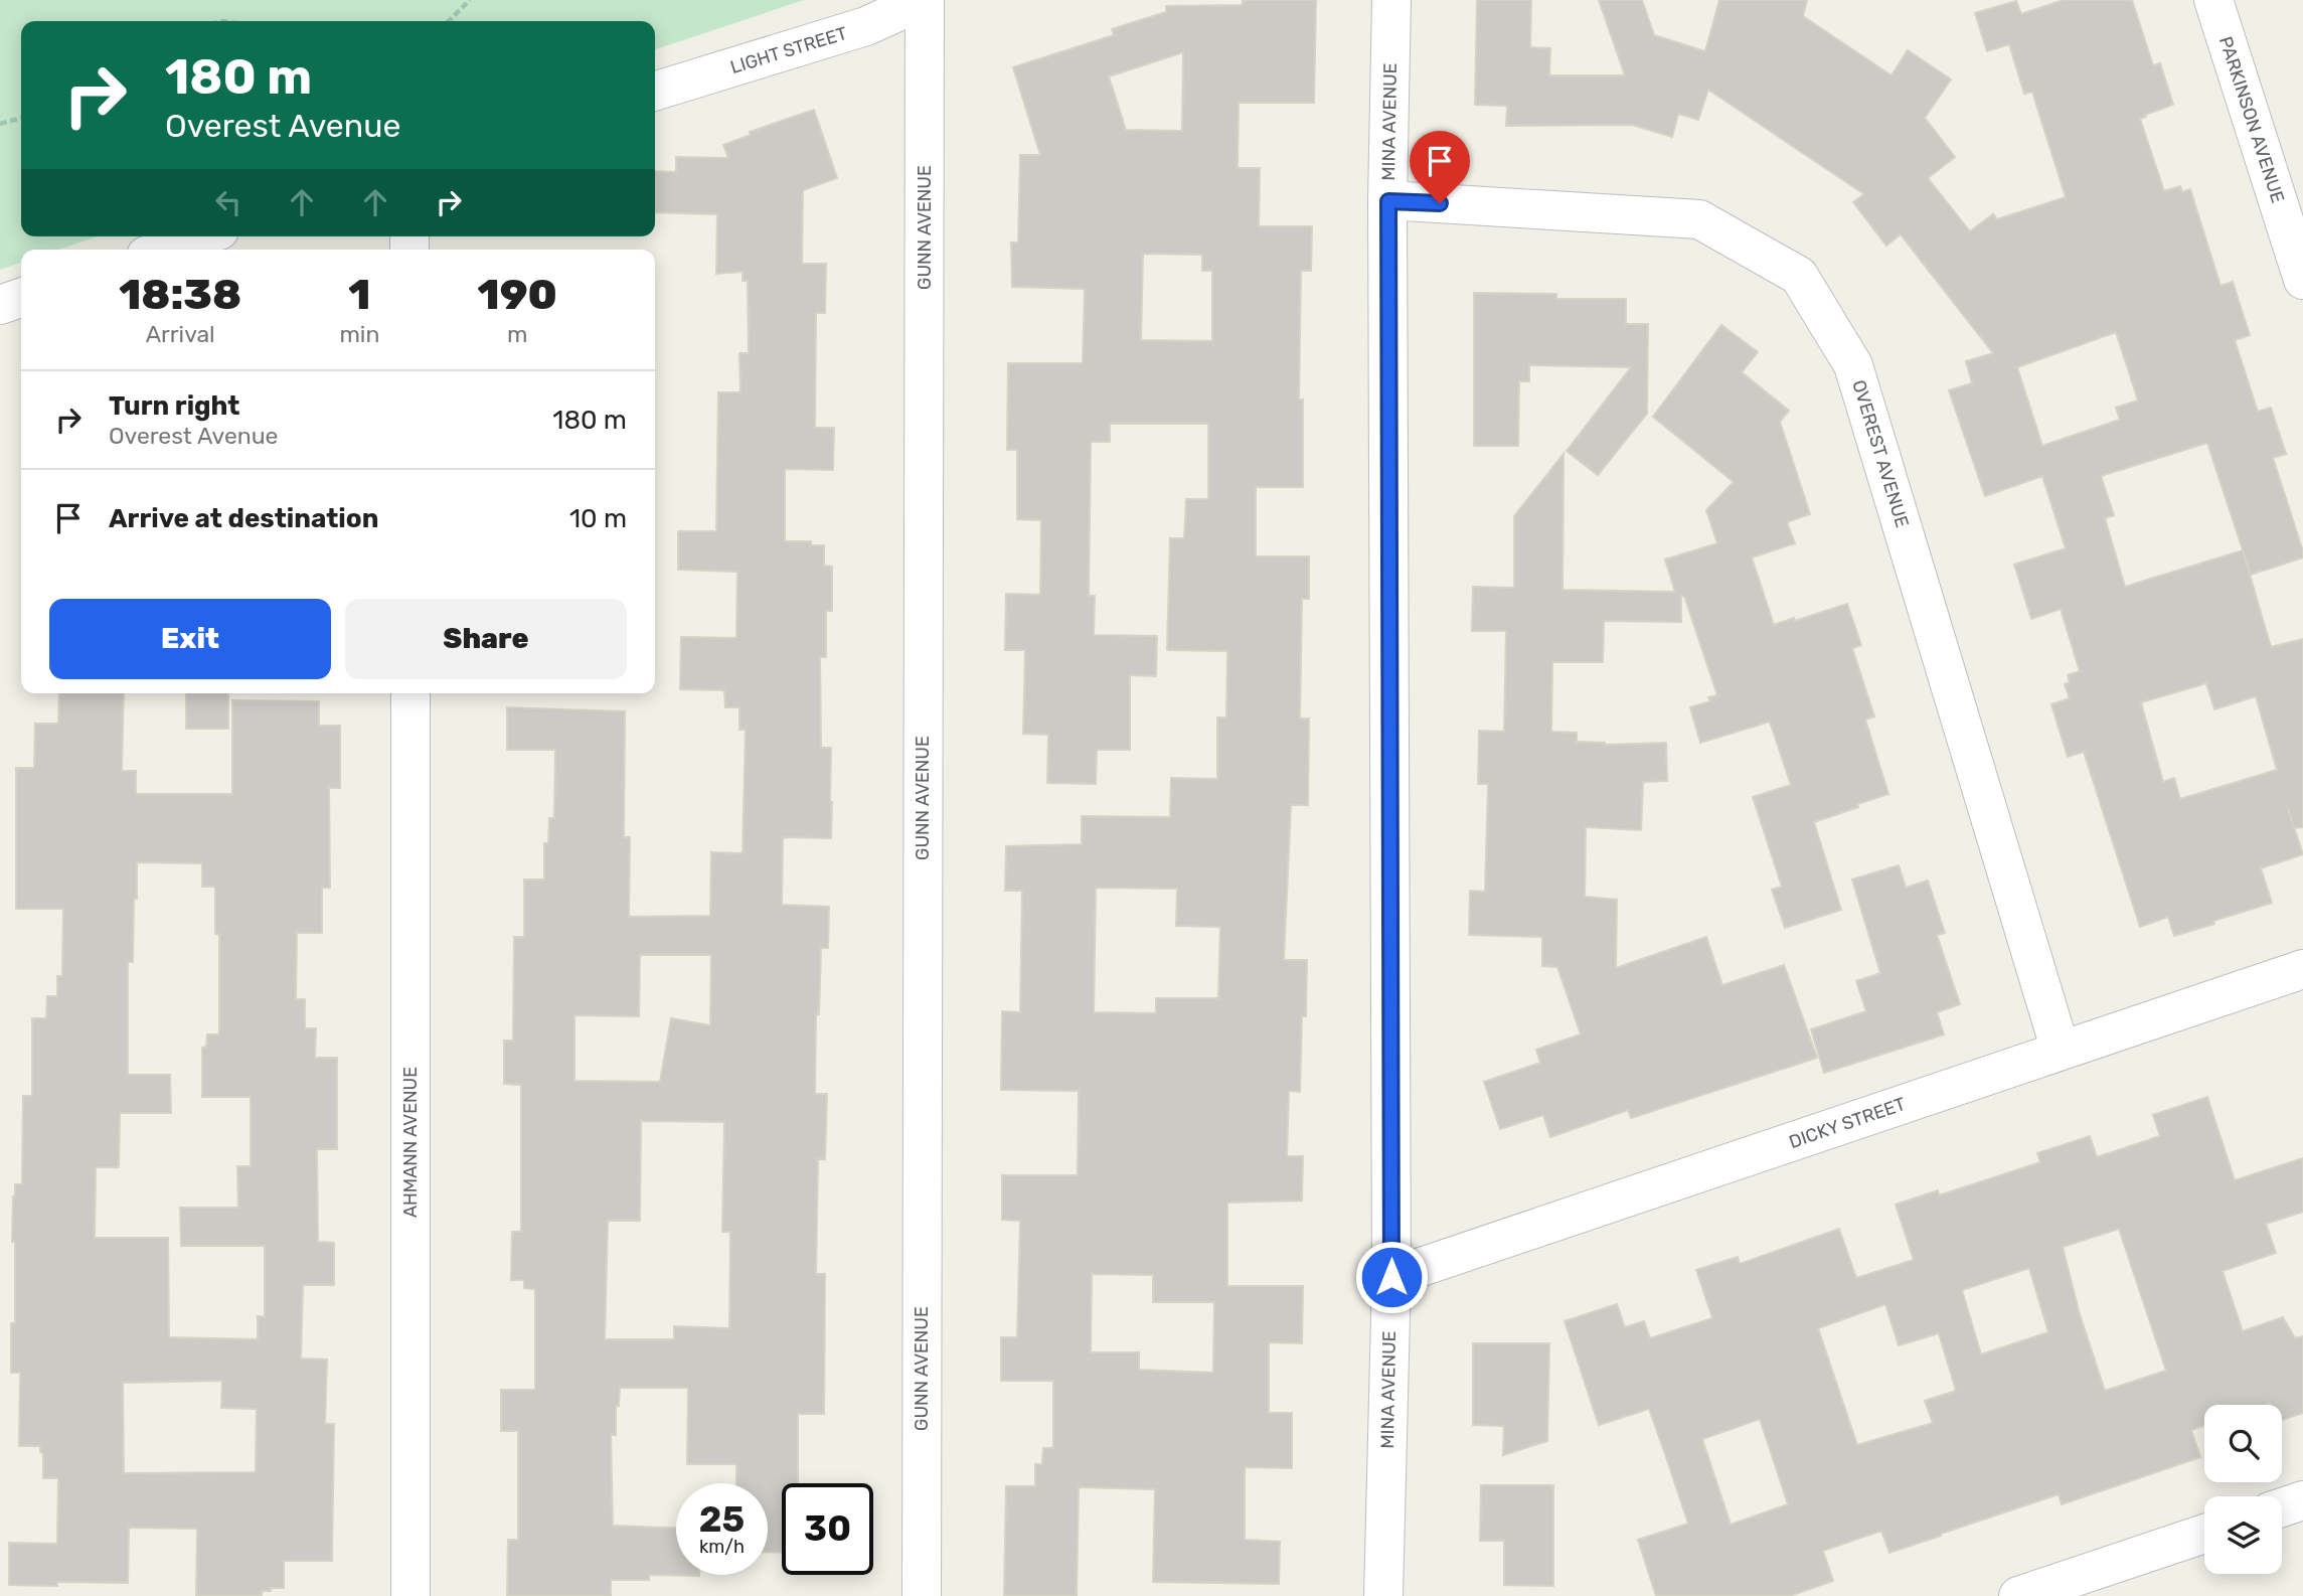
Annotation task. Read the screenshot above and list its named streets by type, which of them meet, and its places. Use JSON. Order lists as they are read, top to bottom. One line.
{"streets":{"street":["LIGHT STREET","PARKINSON AVENUE","MINA AVENUE","GUNN AVENUE","OVEREST AVENUE","DICKY STREET","AHMANN AVENUE"]},"crossings":[["LIGHT STREET","GUNN AVENUE"],["MINA AVENUE","OVEREST AVENUE"],["MINA AVENUE","DICKY STREET"],["OVEREST AVENUE","DICKY STREET"]],"page":{"turn":["180 m","Overest Avenue"],"eta":["18:38","Arrival","1","min","190","m"],"list":[{"name":"Turn right","note":"Overest Avenue","value":"180 m"},{"name":"Arrive at destination","value":"10 m"}],"buttons":["Exit","Share"],"speed":"25 km/h","limit":"30"}}
